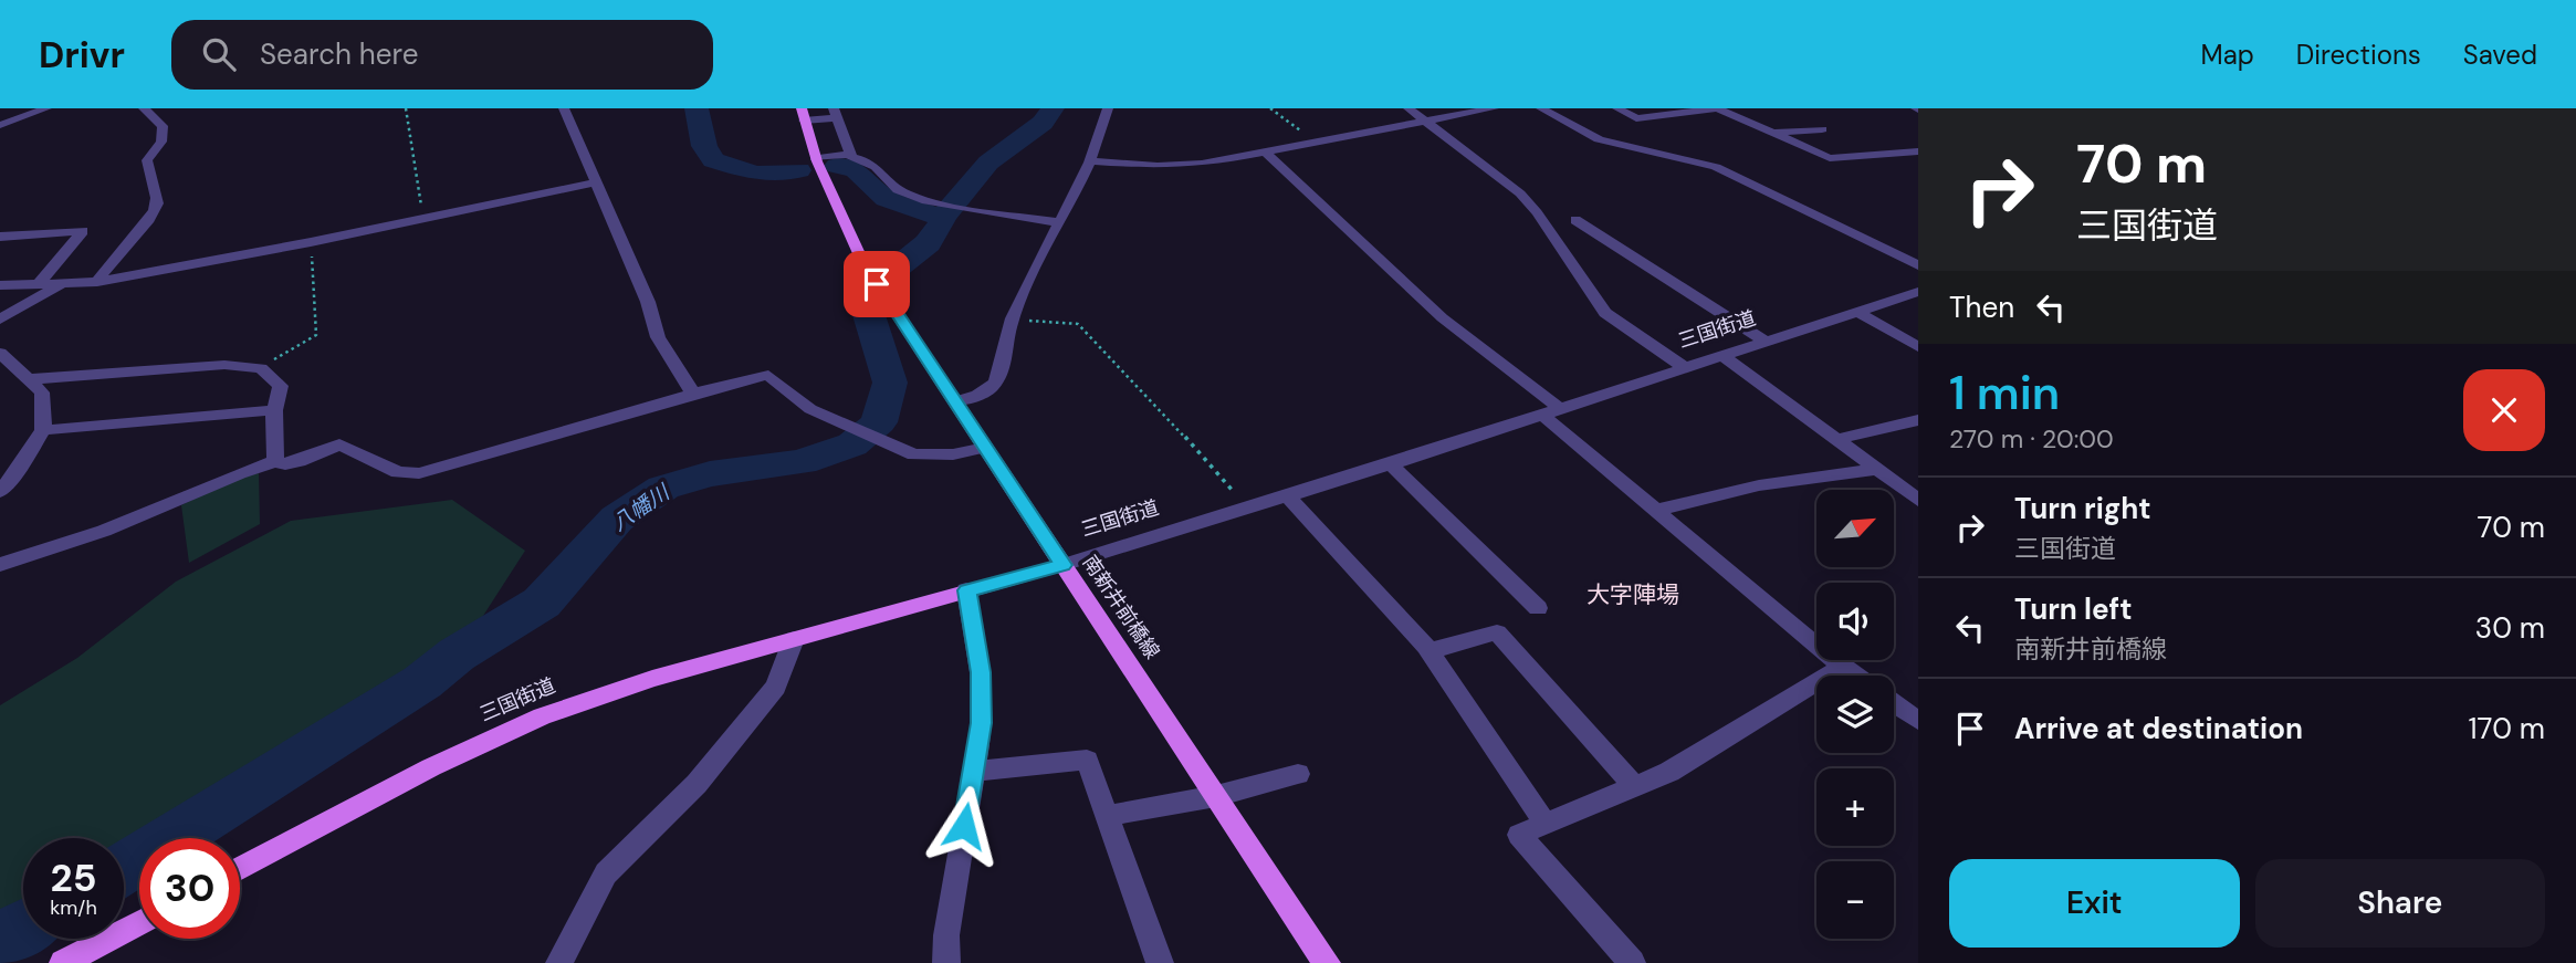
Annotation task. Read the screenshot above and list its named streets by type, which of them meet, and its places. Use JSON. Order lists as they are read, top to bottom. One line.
{"streets":{"main road":["三国街道","南新井前橋線"]},"crossings":[["三国街道","南新井前橋線"]],"districts":["大字陣場"],"water":["八幡川"],"north":"top right","page":{"header":"Drivr","search":"Search here","nav":["Map","Directions","Saved"],"turn":["70 m","三国街道"],"then":"Then","heading":["1 min","270 m · 20:00"],"list":[{"name":"Turn right","note":"三国街道","value":"70 m"},{"name":"Turn left","note":"南新井前橋線","value":"30 m"},{"name":"Arrive at destination","value":"170 m"}],"map_buttons":["+","−"],"speed":"25 km/h","limit":"30","buttons":["Exit","Share"]}}
